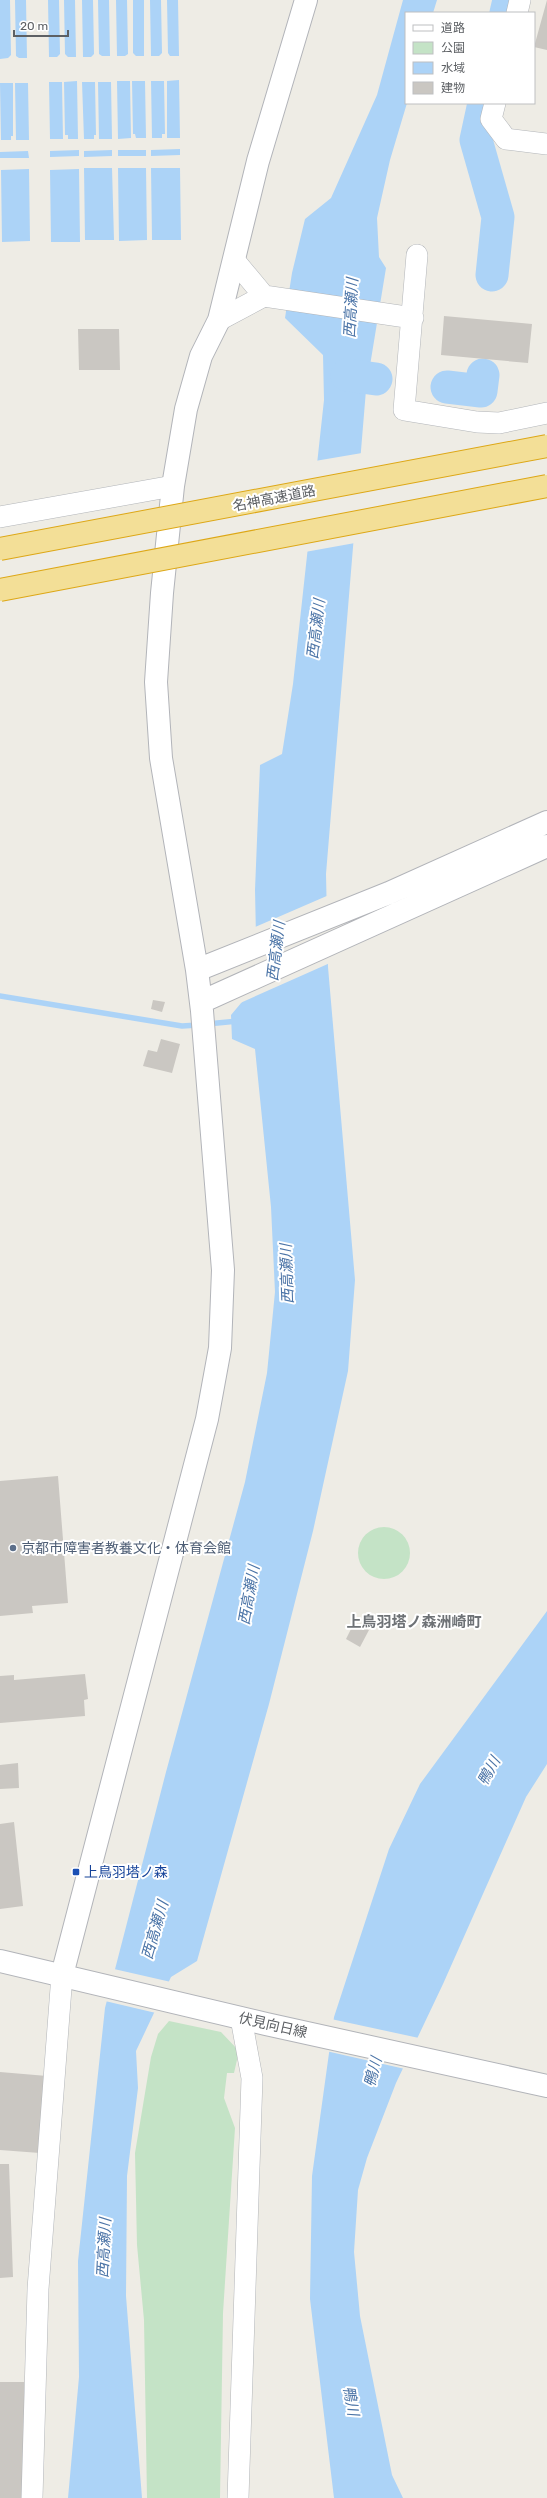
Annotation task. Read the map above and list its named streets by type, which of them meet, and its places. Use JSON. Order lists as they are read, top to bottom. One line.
{"streets":{"highway":["名神高速道路"],"street":["伏見向日線"]},"districts":["上鳥羽塔ノ森洲崎町"],"water":["西高瀬川","鴨川"],"places":{"other":["京都市障害者教養文化・体育会館"],"transit":["上鳥羽塔ノ森"]},"legend":["道路","公園","水域","建物"],"scale_bar":"20 m"}
